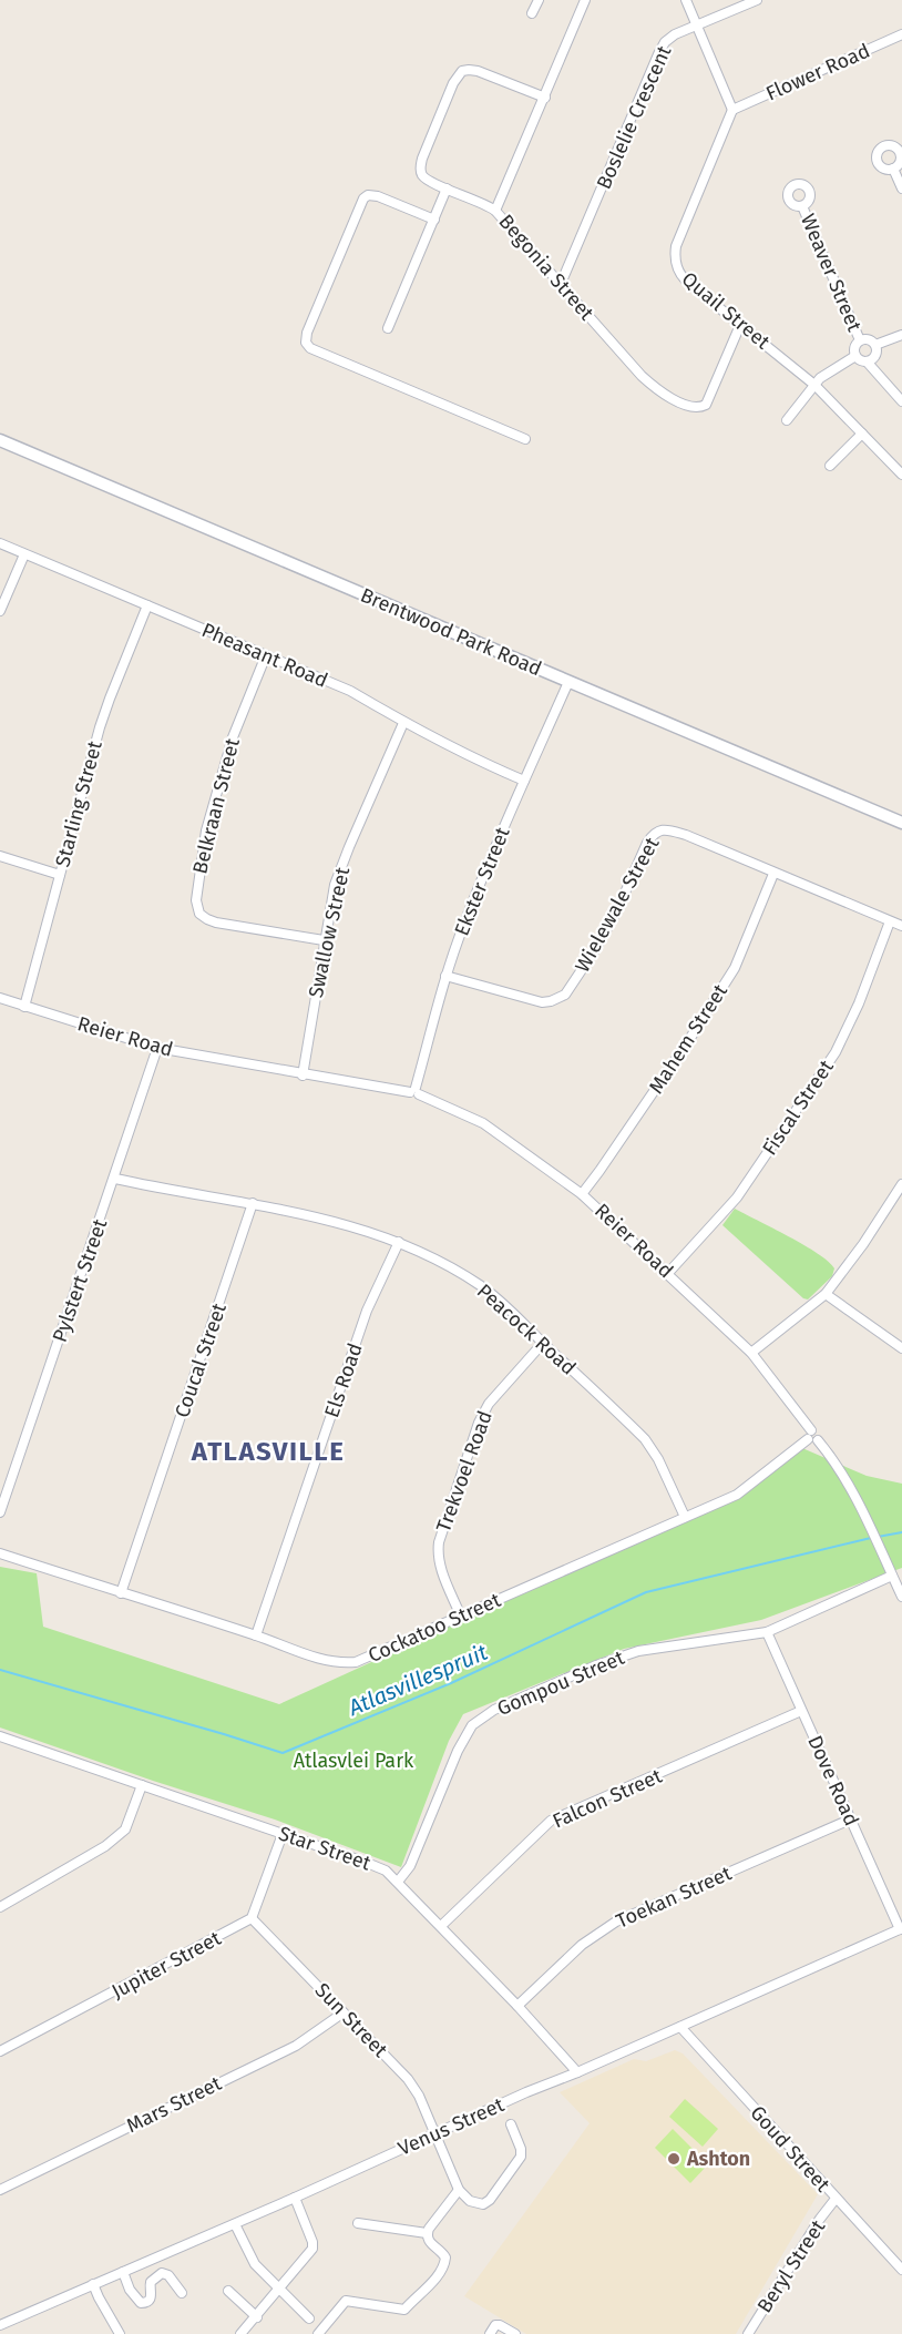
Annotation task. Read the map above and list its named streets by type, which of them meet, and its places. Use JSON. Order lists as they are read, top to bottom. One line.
{"streets":{"street":["Flower Road","Boslelie Crescent","Begonia Street","Weaver Street","Quail Street","Brentwood Park Road","Pheasant Road","Starling Street","Belkraan Street","Ekster Street","Wielewale Street","Swallow Street","Reier Road","Mahem Street","Fiscal Street","Pylstert Street","Peacock Road","Coucal Street","Els Road","Trekvoel Road","Cockatoo Street","Gompou Street","Dove Road","Falcon Street","Star Street","Toekan Street","Jupiter Street","Sun Street","Mars Street","Venus Street","Goud Street","Beryl Street"]},"crossings":[["Flower Road","Quail Street"],["Boslelie Crescent","Begonia Street"],["Begonia Street","Quail Street"],["Brentwood Park Road","Ekster Street"],["Pheasant Road","Starling Street"],["Pheasant Road","Belkraan Street"],["Pheasant Road","Ekster Street"],["Pheasant Road","Swallow Street"],["Starling Street","Reier Road"],["Belkraan Street","Swallow Street"],["Ekster Street","Wielewale Street"],["Ekster Street","Reier Road"],["Wielewale Street","Mahem Street"],["Wielewale Street","Fiscal Street"],["Swallow Street","Reier Road"],["Reier Road","Mahem Street"],["Reier Road","Fiscal Street"],["Reier Road","Pylstert Street"],["Reier Road","Cockatoo Street"],["Pylstert Street","Peacock Road"],["Peacock Road","Coucal Street"],["Peacock Road","Els Road"],["Peacock Road","Trekvoel Road"],["Peacock Road","Cockatoo Street"],["Coucal Street","Cockatoo Street"],["Els Road","Cockatoo Street"],["Trekvoel Road","Cockatoo Street"],["Gompou Street","Dove Road"],["Gompou Street","Star Street"],["Dove Road","Falcon Street"],["Dove Road","Toekan Street"],["Dove Road","Venus Street"],["Falcon Street","Star Street"],["Star Street","Toekan Street"],["Star Street","Venus Street"],["Jupiter Street","Sun Street"],["Sun Street","Mars Street"],["Sun Street","Venus Street"],["Venus Street","Goud Street"],["Goud Street","Beryl Street"]],"districts":["ATLASVILLE"],"water":["Atlasvillespruit"],"parks":["Atlasvlei Park"],"places":["Ashton"]}
